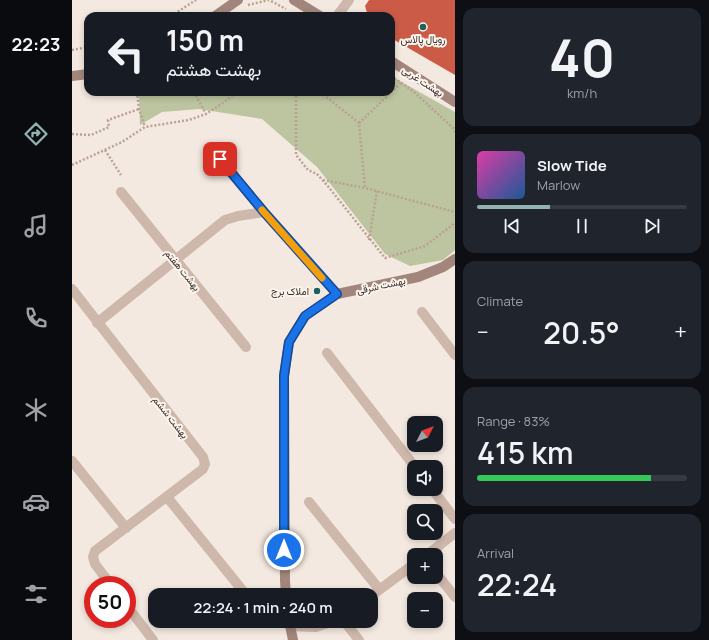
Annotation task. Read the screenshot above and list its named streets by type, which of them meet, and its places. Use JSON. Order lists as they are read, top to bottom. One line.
{"streets":{"main road":["بهشت غربی","بهشت شرقی"],"street":["بهشت هفتم","بهشت ششم"]},"places":["رویال پالاس","املاک برج"],"north":"top right","page":{"tabs":"22:23","tile":[["40","km/h"],"Climate",["Range · 83%","415 km"],["Arrival","22:24"]],"turn":["150 m","بهشت هشتم"],"song":["Slow Tide","Marlow"],"heat":["−","20.5°","+"],"map_buttons":["+","−"],"limit":"50","trip":"22:24 · 1 min · 240 m"}}
